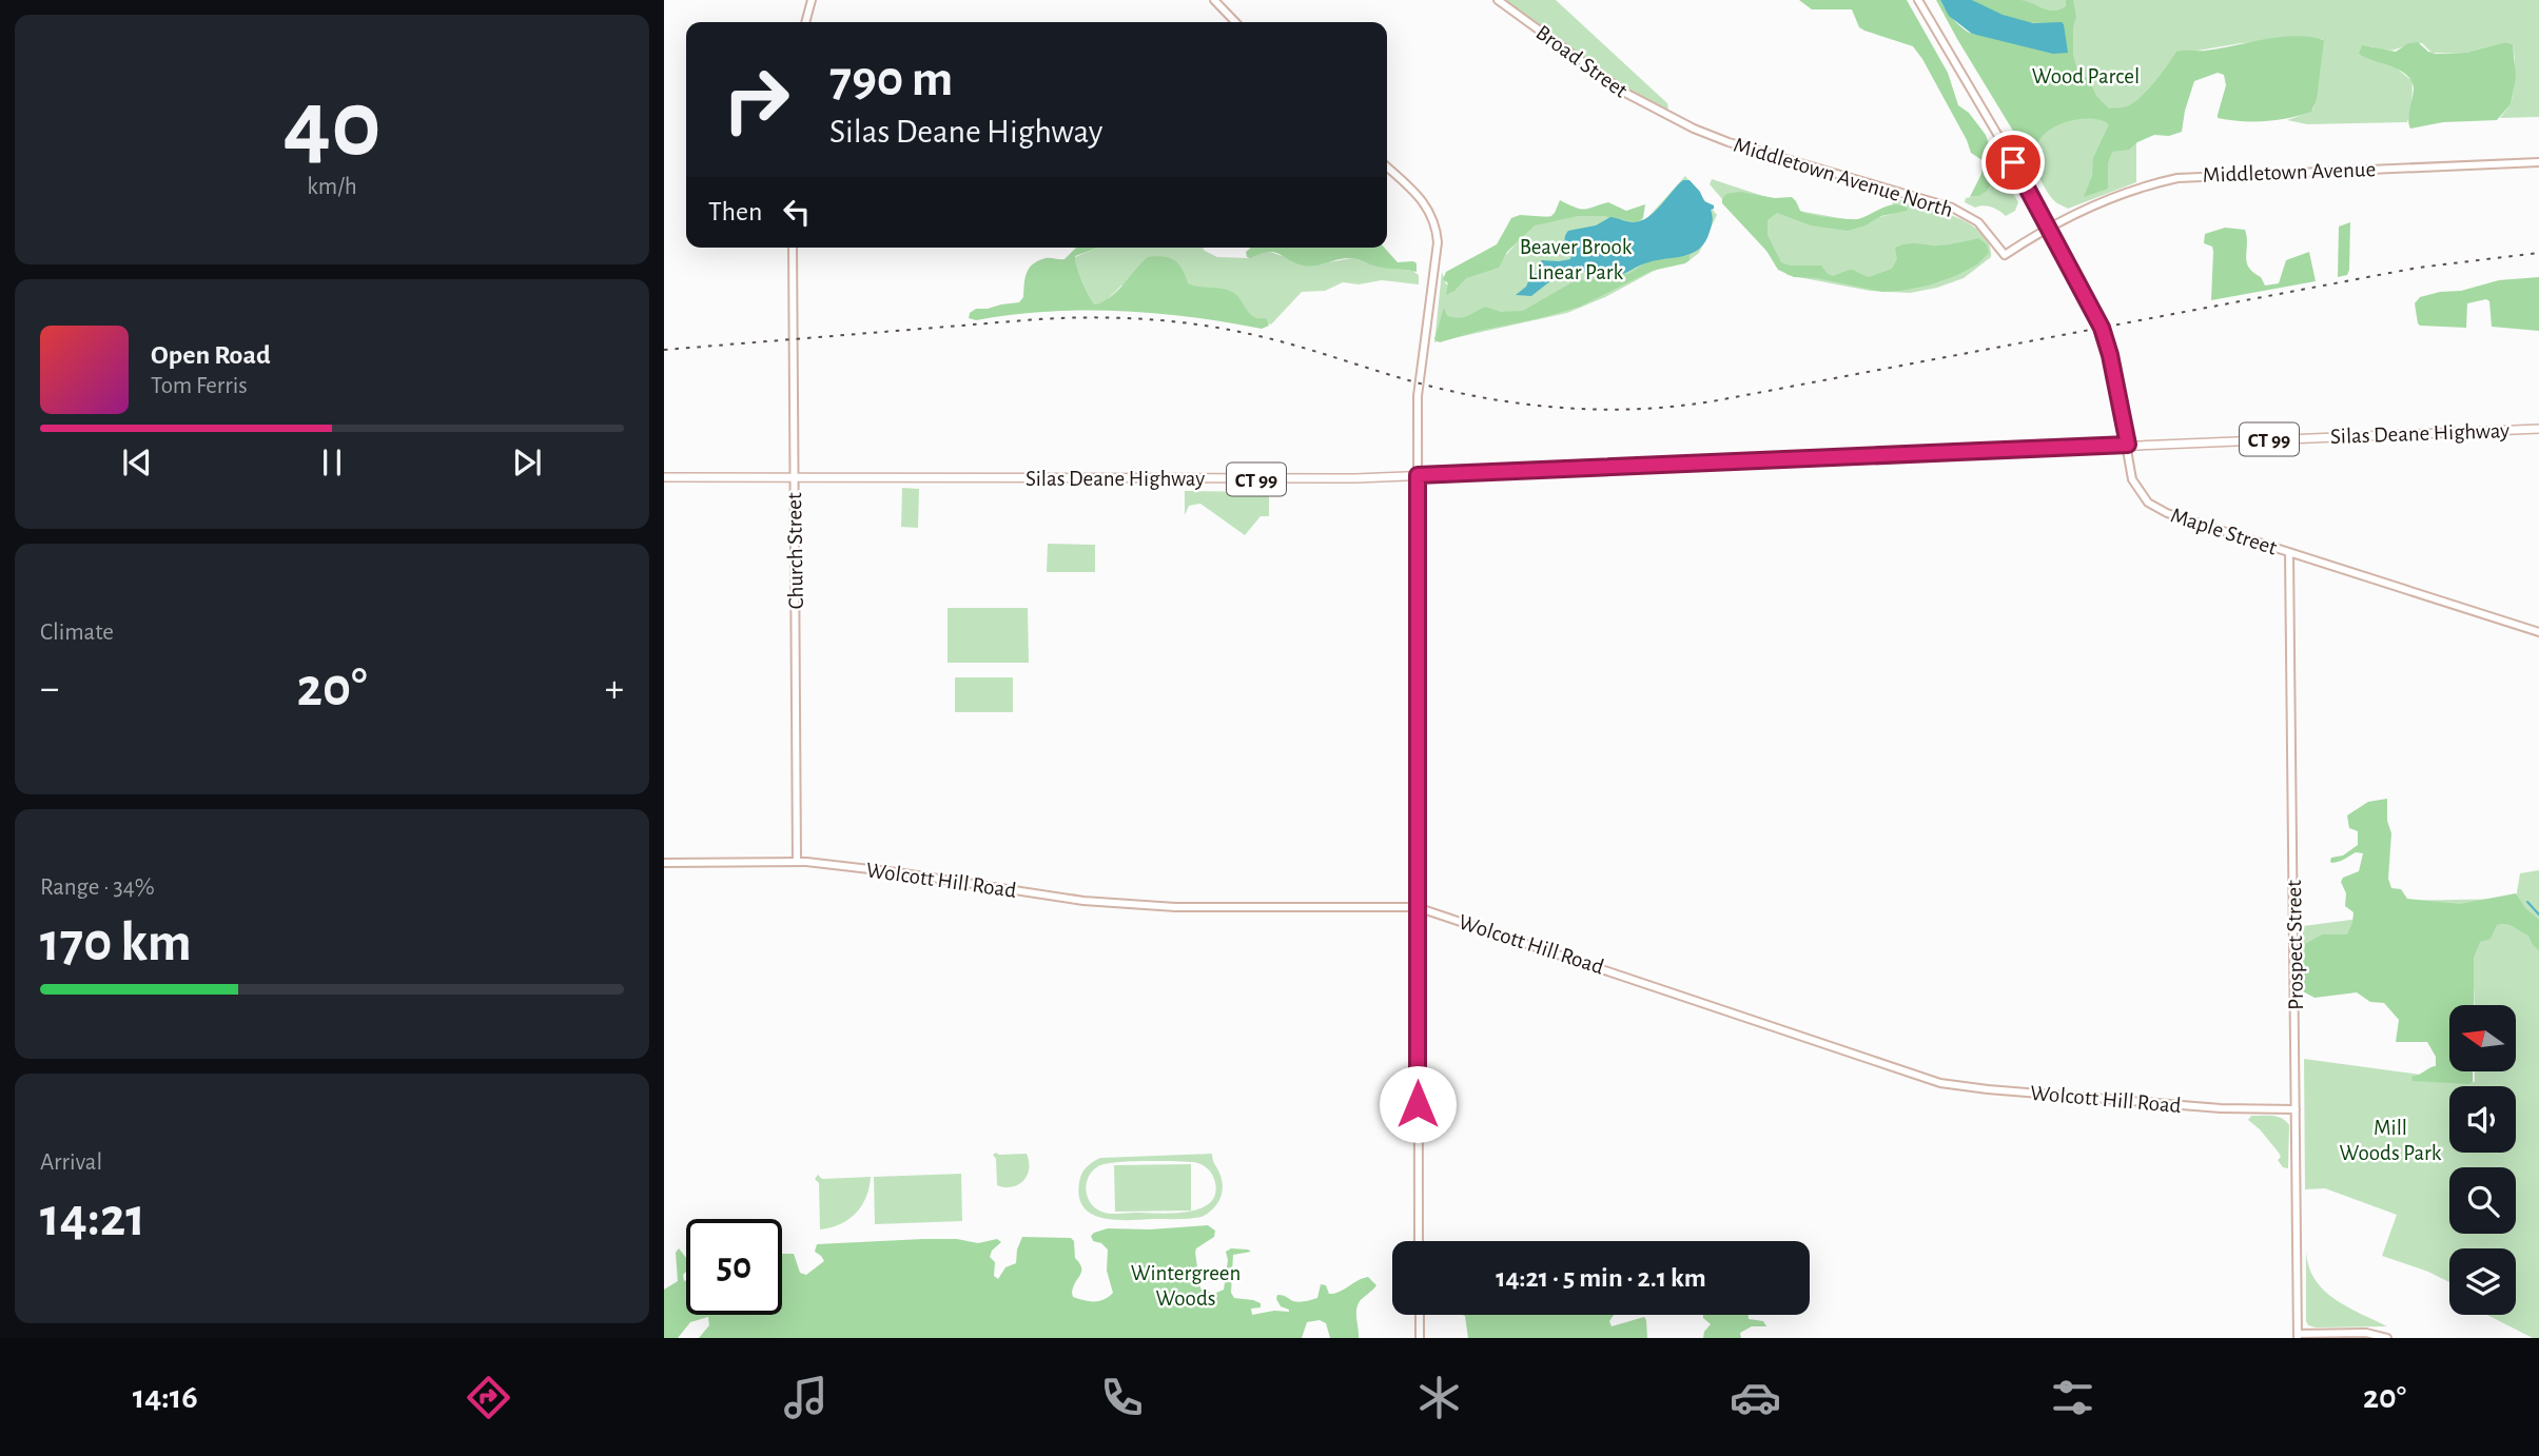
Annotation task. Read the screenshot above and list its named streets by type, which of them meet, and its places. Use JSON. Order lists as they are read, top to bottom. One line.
{"streets":{"main road":["Silas Deane Highway","CT 99"],"street":["Broad Street","Middletown Avenue","Middletown Avenue North","Maple Street","Church Street","Wolcott Hill Road","Prospect Street"]},"crossings":[["Broad Street","Middletown Avenue North"],["Middletown Avenue","Middletown Avenue North"],["Middletown Avenue","Maple Street"],["Silas Deane Highway","Maple Street"],["Silas Deane Highway","Church Street"],["Maple Street","Prospect Street"],["Church Street","Wolcott Hill Road"],["Wolcott Hill Road","Prospect Street"]],"parks":["Wood Parcel","Beaver Brook Linear Park","Mill Woods Park","Wintergreen Woods"],"north":"left","page":{"tile":[["40","km/h"],"Climate",["Range · 34%","170 km"],["Arrival","14:21"]],"turn":["790 m","Silas Deane Highway"],"then":"Then","song":["Open Road","Tom Ferris"],"heat":["−","20°","+"],"limit":"50","trip":"14:21 · 5 min · 2.1 km","tabs":["14:16","20°"]}}
